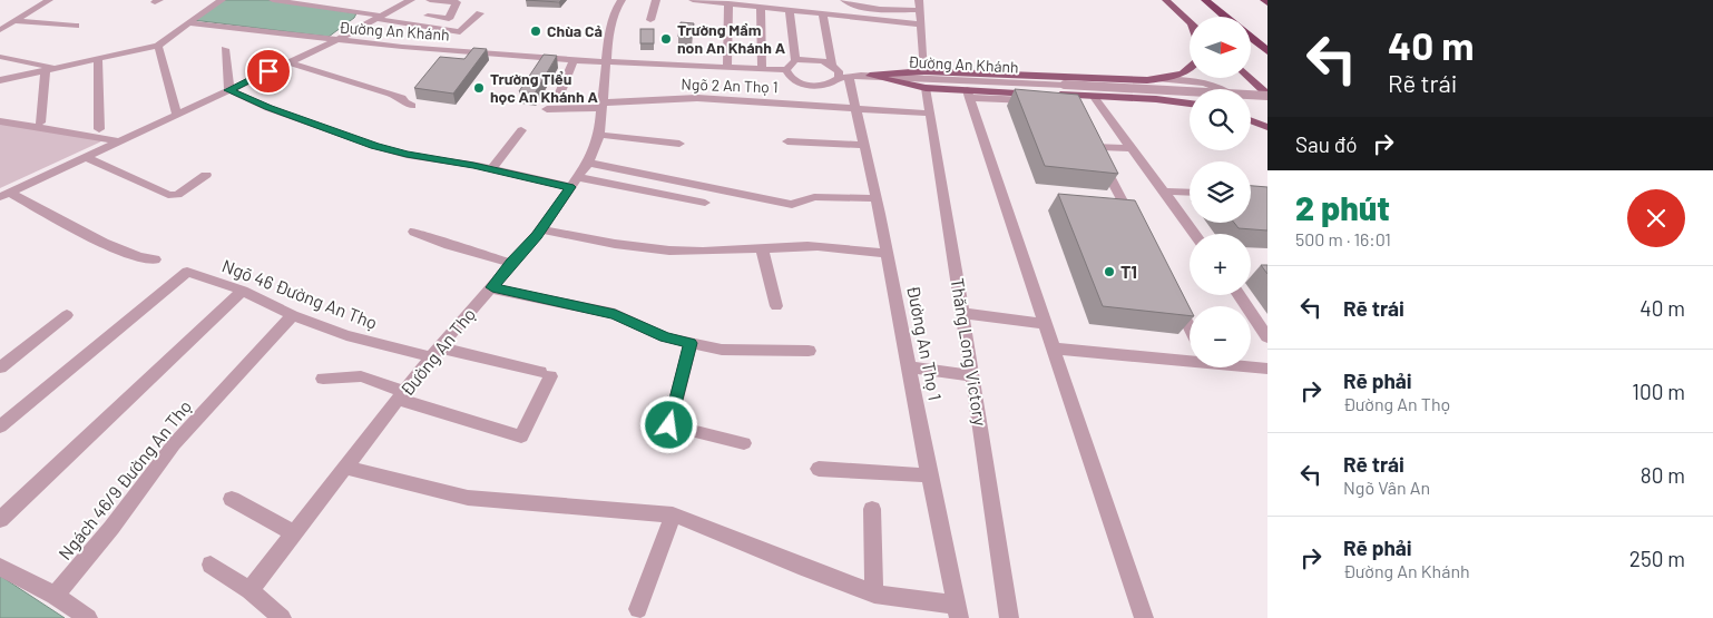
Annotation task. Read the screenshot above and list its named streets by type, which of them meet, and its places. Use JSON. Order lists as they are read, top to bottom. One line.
{"streets":{"street":["Đường An Khánh","Ngõ 2 An Thọ 1","Ngõ 46 Đường An Thọ","Đường An Thọ 1","Đường An Thọ","Thăng Long Victory","Ngách 46/9 Đường An Thọ"]},"crossings":[["Đường An Khánh","Đường An Thọ 1"],["Đường An Khánh","Đường An Thọ"],["Ngõ 2 An Thọ 1","Đường An Thọ 1"],["Ngõ 2 An Thọ 1","Đường An Thọ"],["Ngõ 2 An Thọ 1","Thăng Long Victory"],["Ngõ 46 Đường An Thọ","Đường An Thọ"],["Ngõ 46 Đường An Thọ","Ngách 46/9 Đường An Thọ"]],"places":["Chùa Cả","Trường Mầm non An Khánh A","Trường Tiểu học An Khánh A","T1"],"north":"right","page":{"turn":["40 m","Rẽ trái"],"map_buttons":["+","−"],"then":"Sau đó","heading":["2 phút","500 m · 16:01"],"list":[{"name":"Rẽ trái","value":"40 m"},{"name":"Rẽ phải","note":"Đường An Thọ","value":"100 m"},{"name":"Rẽ trái","note":"Ngõ Vân An","value":"80 m"},{"name":"Rẽ phải","note":"Đường An Khánh","value":"250 m"}]}}
